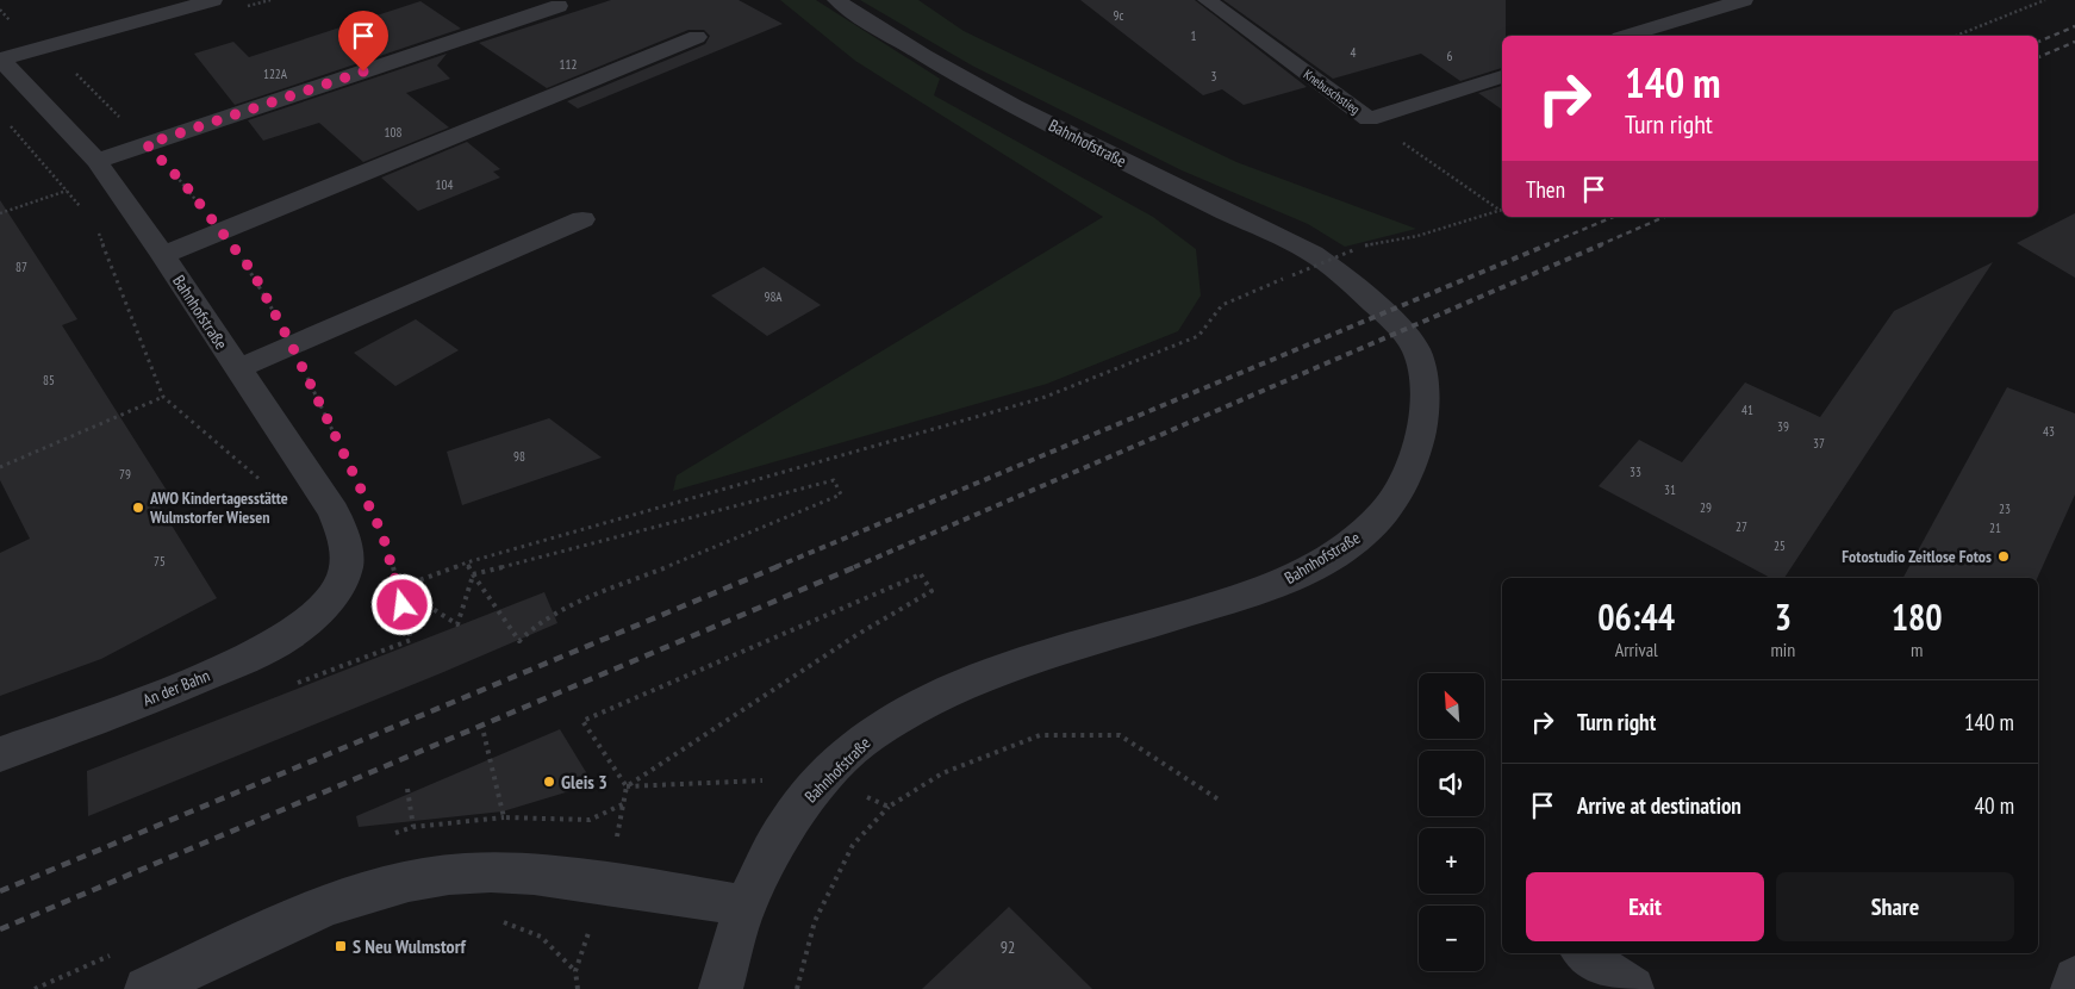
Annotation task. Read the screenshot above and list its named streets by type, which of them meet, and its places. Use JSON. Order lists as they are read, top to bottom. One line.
{"streets":{"street":["Knebuschstieg","Bahnhofstraße","An der Bahn"]},"crossings":[["Bahnhofstraße","An der Bahn"]],"places":{"other":["AWO Kindertagesstätte Wulmstorfer Wiesen","Fotostudio Zeitlose Fotos","Gleis 3"],"transit":["S Neu Wulmstorf"]},"house_numbers":["9c","1","4","6","112","122A","3","108","104","87","98A","85","41","39","43","37","98","33","79","31","29","23","27","21","25","75","92"],"north":"top left","page":{"turn":["140 m","Turn right"],"then":"Then","eta":["06:44","Arrival","3","min","180","m"],"map_buttons":["+","−"],"list":[{"name":"Turn right","value":"140 m"},{"name":"Arrive at destination","value":"40 m"}],"buttons":["Exit","Share"]}}
